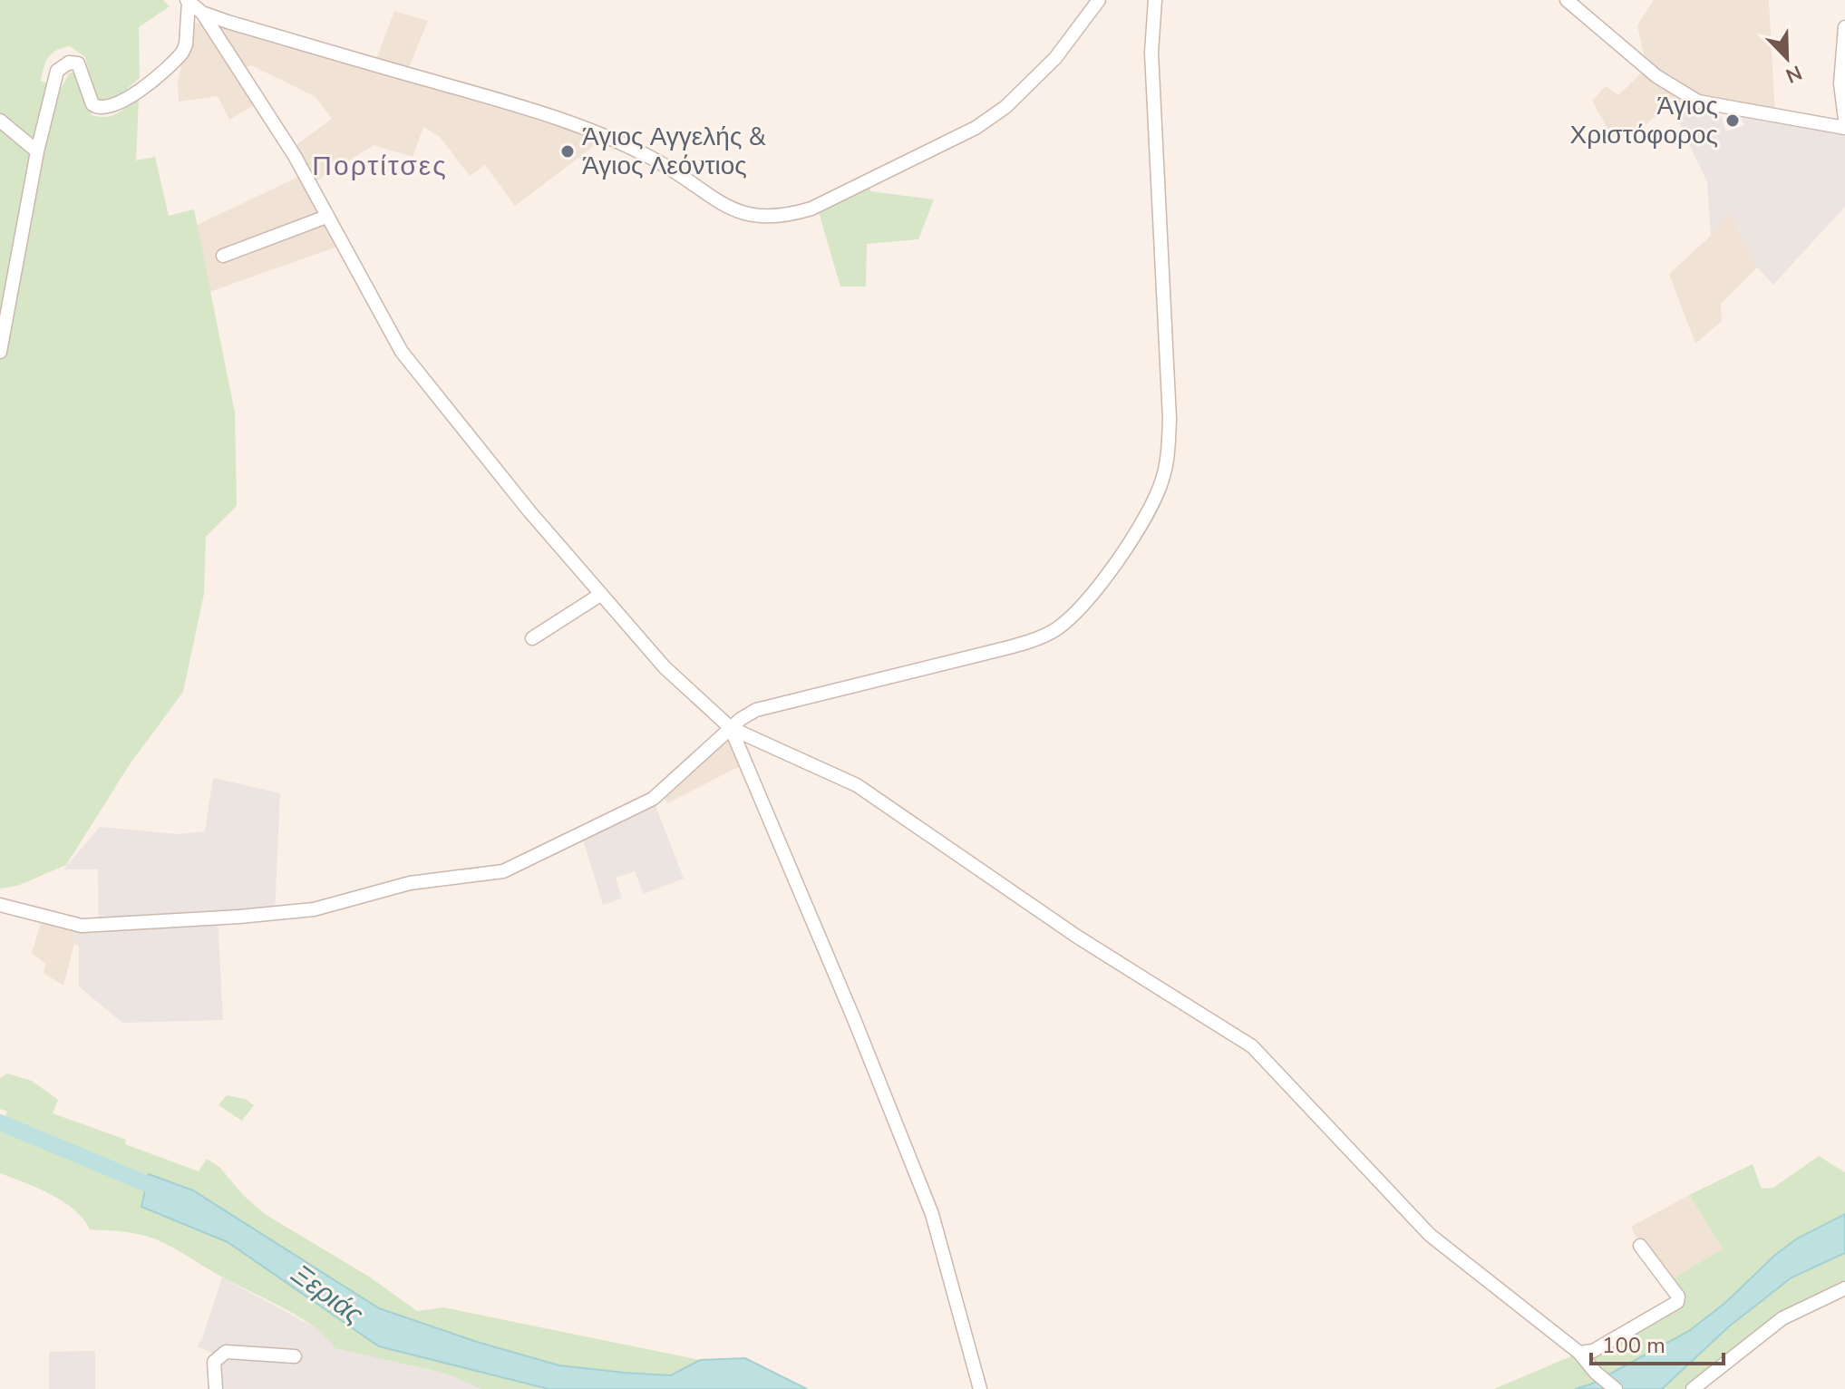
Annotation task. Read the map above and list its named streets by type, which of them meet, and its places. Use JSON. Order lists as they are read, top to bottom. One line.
{"districts":["Πορτίτσες"],"water":["Ξεριάς"],"places":["Άγιος Χριστόφορος","Άγιος Αγγελής & Άγιος Λεόντιος"],"scale_bar":"100 m","north":"bottom right"}
